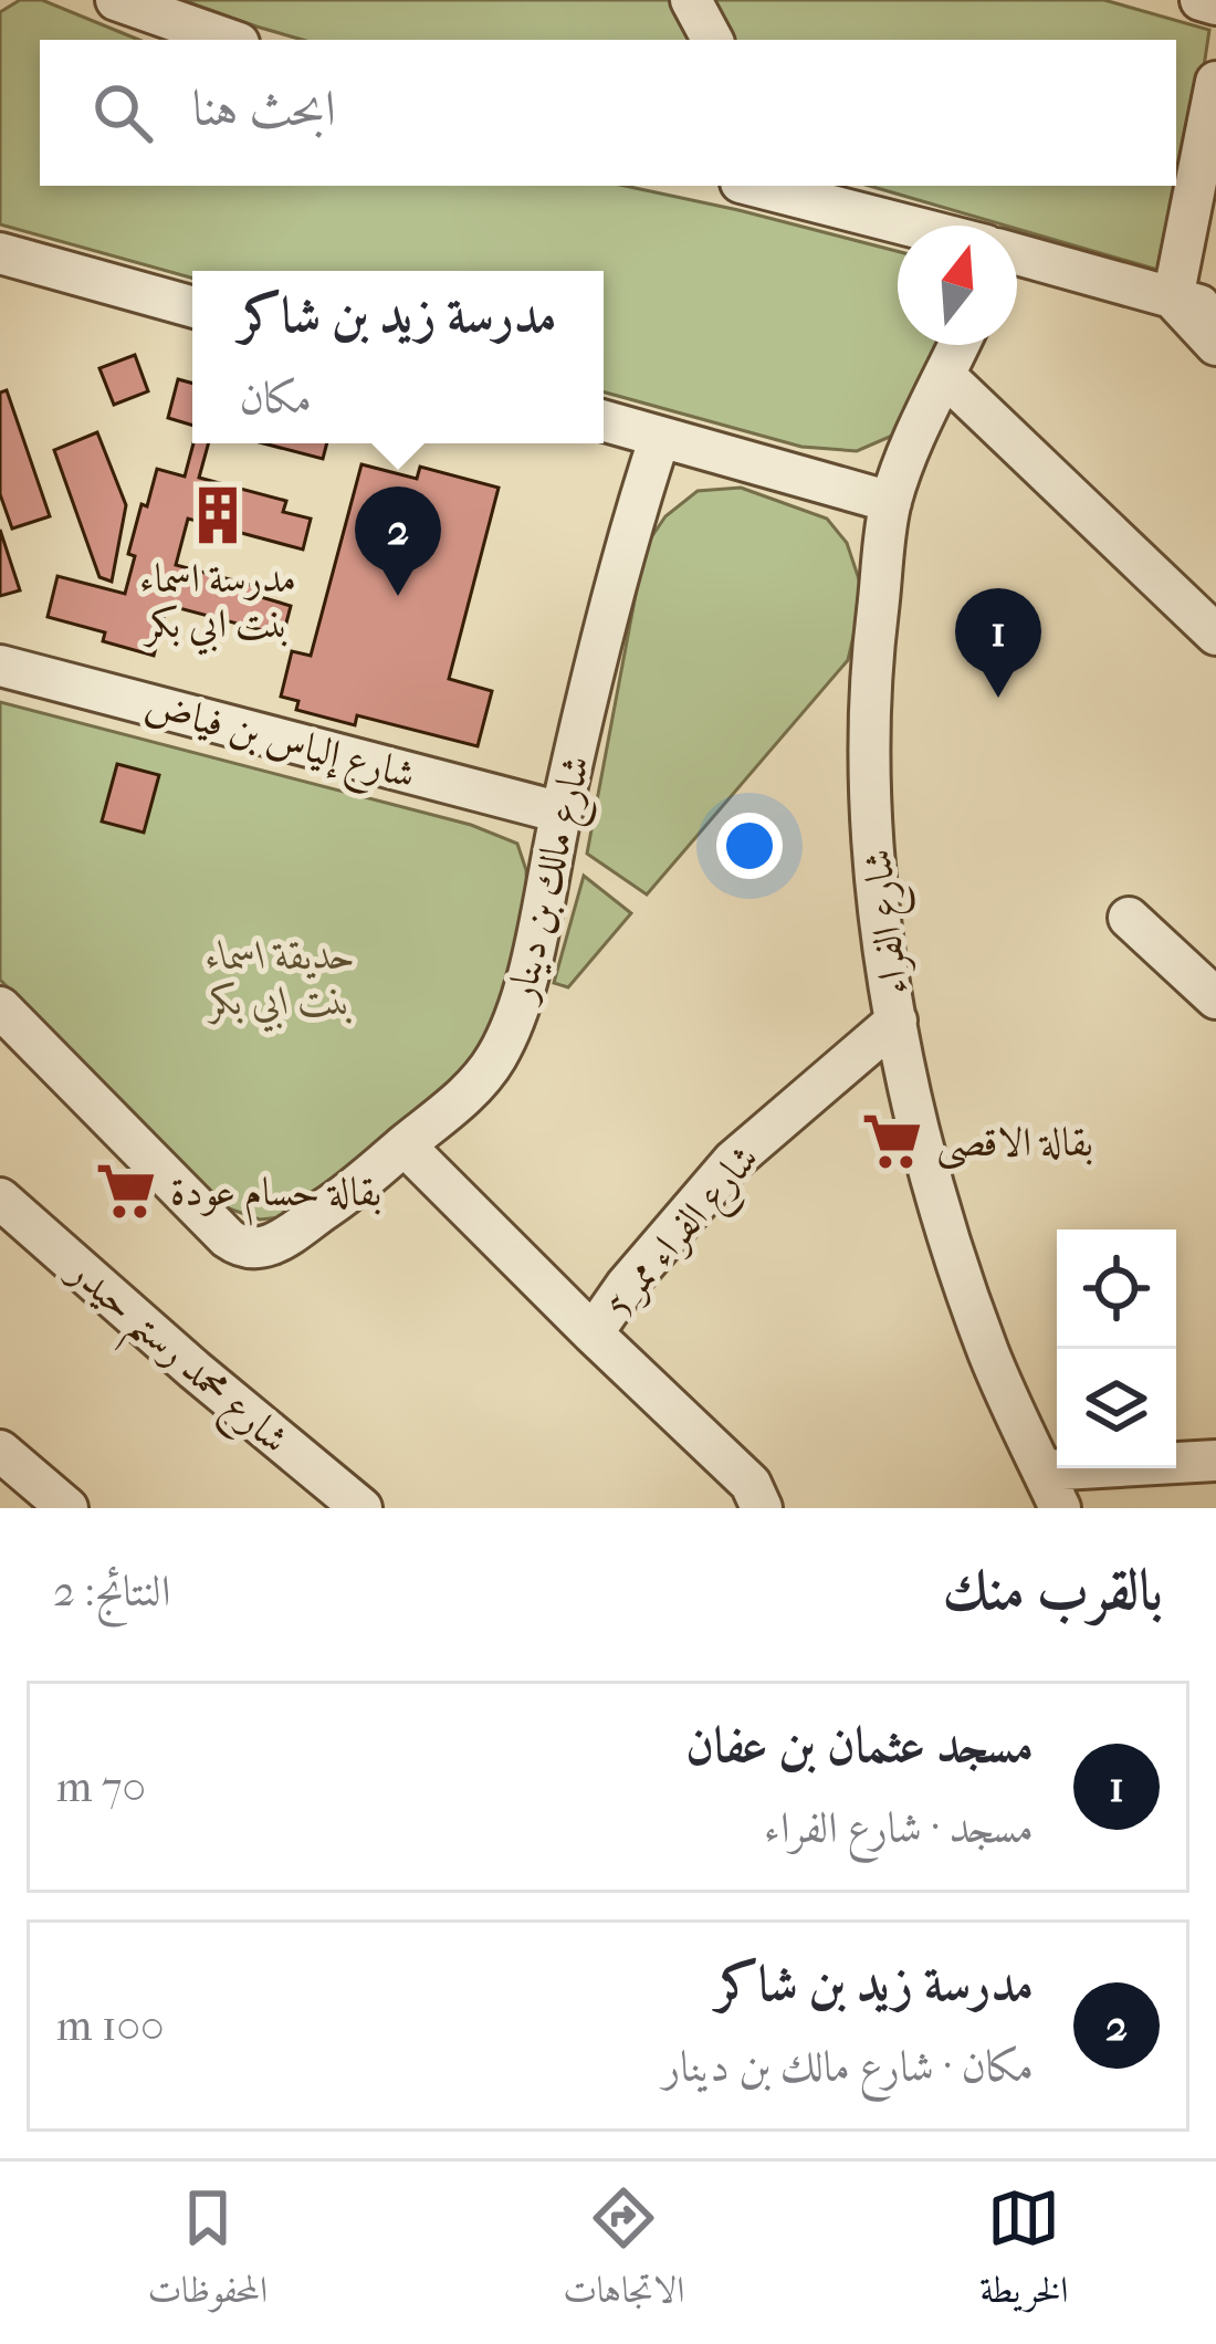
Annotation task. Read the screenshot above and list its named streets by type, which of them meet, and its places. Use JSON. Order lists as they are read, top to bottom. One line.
{"streets":{"street":["شارع إلياس بن فياض","شارع مالك بن دينار","شارع الفراء","شارع الفراء ممر 5","شارع محمد رستم حيدر"]},"crossings":[["شارع إلياس بن فياض","شارع مالك بن دينار"],["شارع الفراء","شارع الفراء ممر 5"]],"parks":["حديقة اسماء بنت ابي بكر"],"places":{"building":["مدرسة اسماء بنت ابي بكر"],"supermarket":["بقالة الاقصى","بقالة حسام عودة"]},"north":"top","page":{"search":"ابحث هنا","popup":["مدرسة زيد بن شاكر","مكان"],"pins":["2","1"],"heading":["بالقرب منك","النتائج: 2"],"list":[{"mark":"1","name":"مسجد عثمان بن عفان","note":"مسجد · شارع الفراء","value":"70 m"},{"mark":"2","name":"مدرسة زيد بن شاكر","note":"مكان · شارع مالك بن دينار","value":"100 m"}],"nav":["الخريطة","الاتجاهات","المحفوظات"]}}
